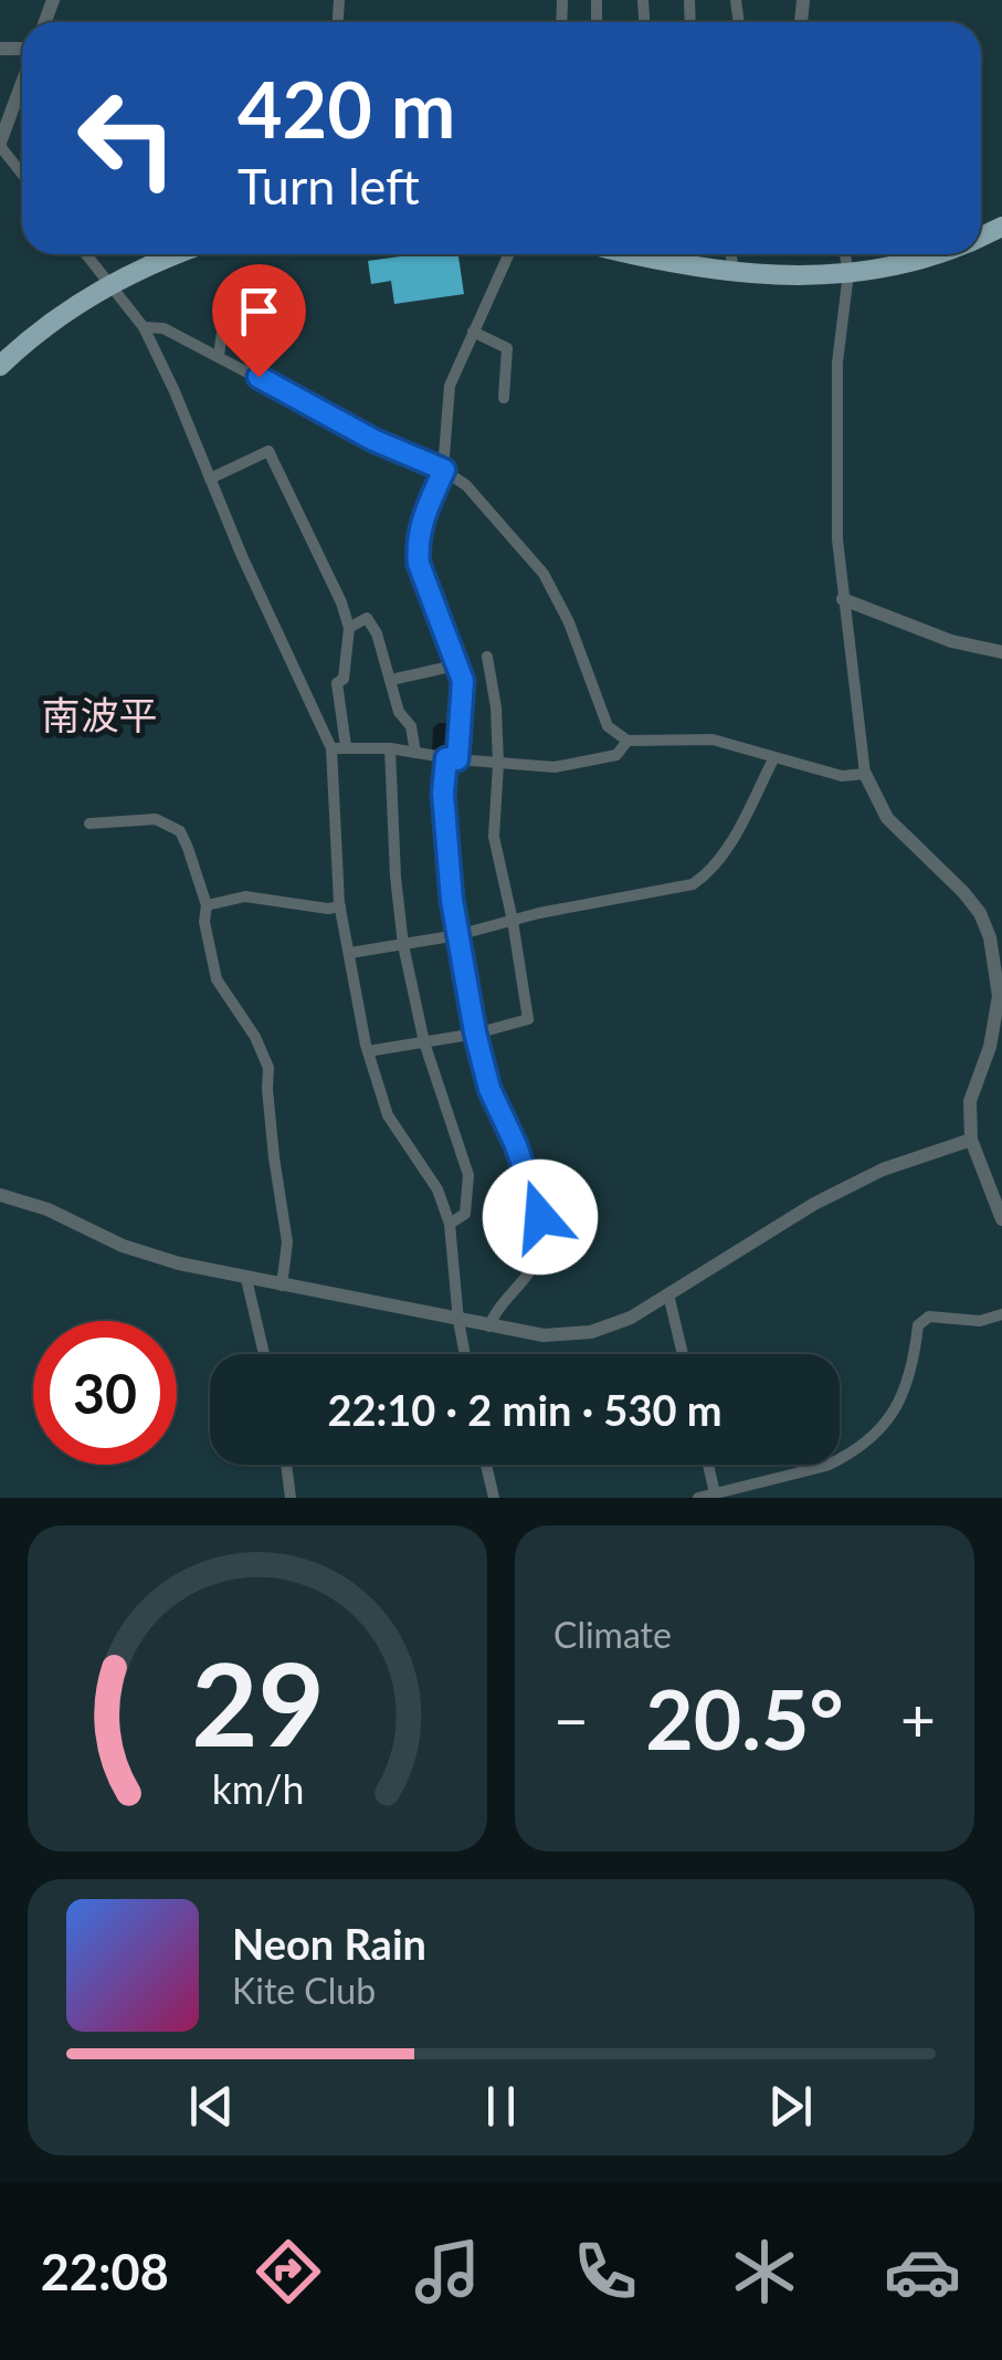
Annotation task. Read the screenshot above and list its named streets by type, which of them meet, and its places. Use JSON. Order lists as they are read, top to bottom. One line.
{"districts":["南波平"],"page":{"turn":["420 m","Turn left"],"limit":"30","trip":"22:10 · 2 min · 530 m","tile":"Climate","heat":["−","20.5°","+"],"song":["Neon Rain","Kite Club"],"tabs":"22:08","gauge":["29","km/h"]}}
